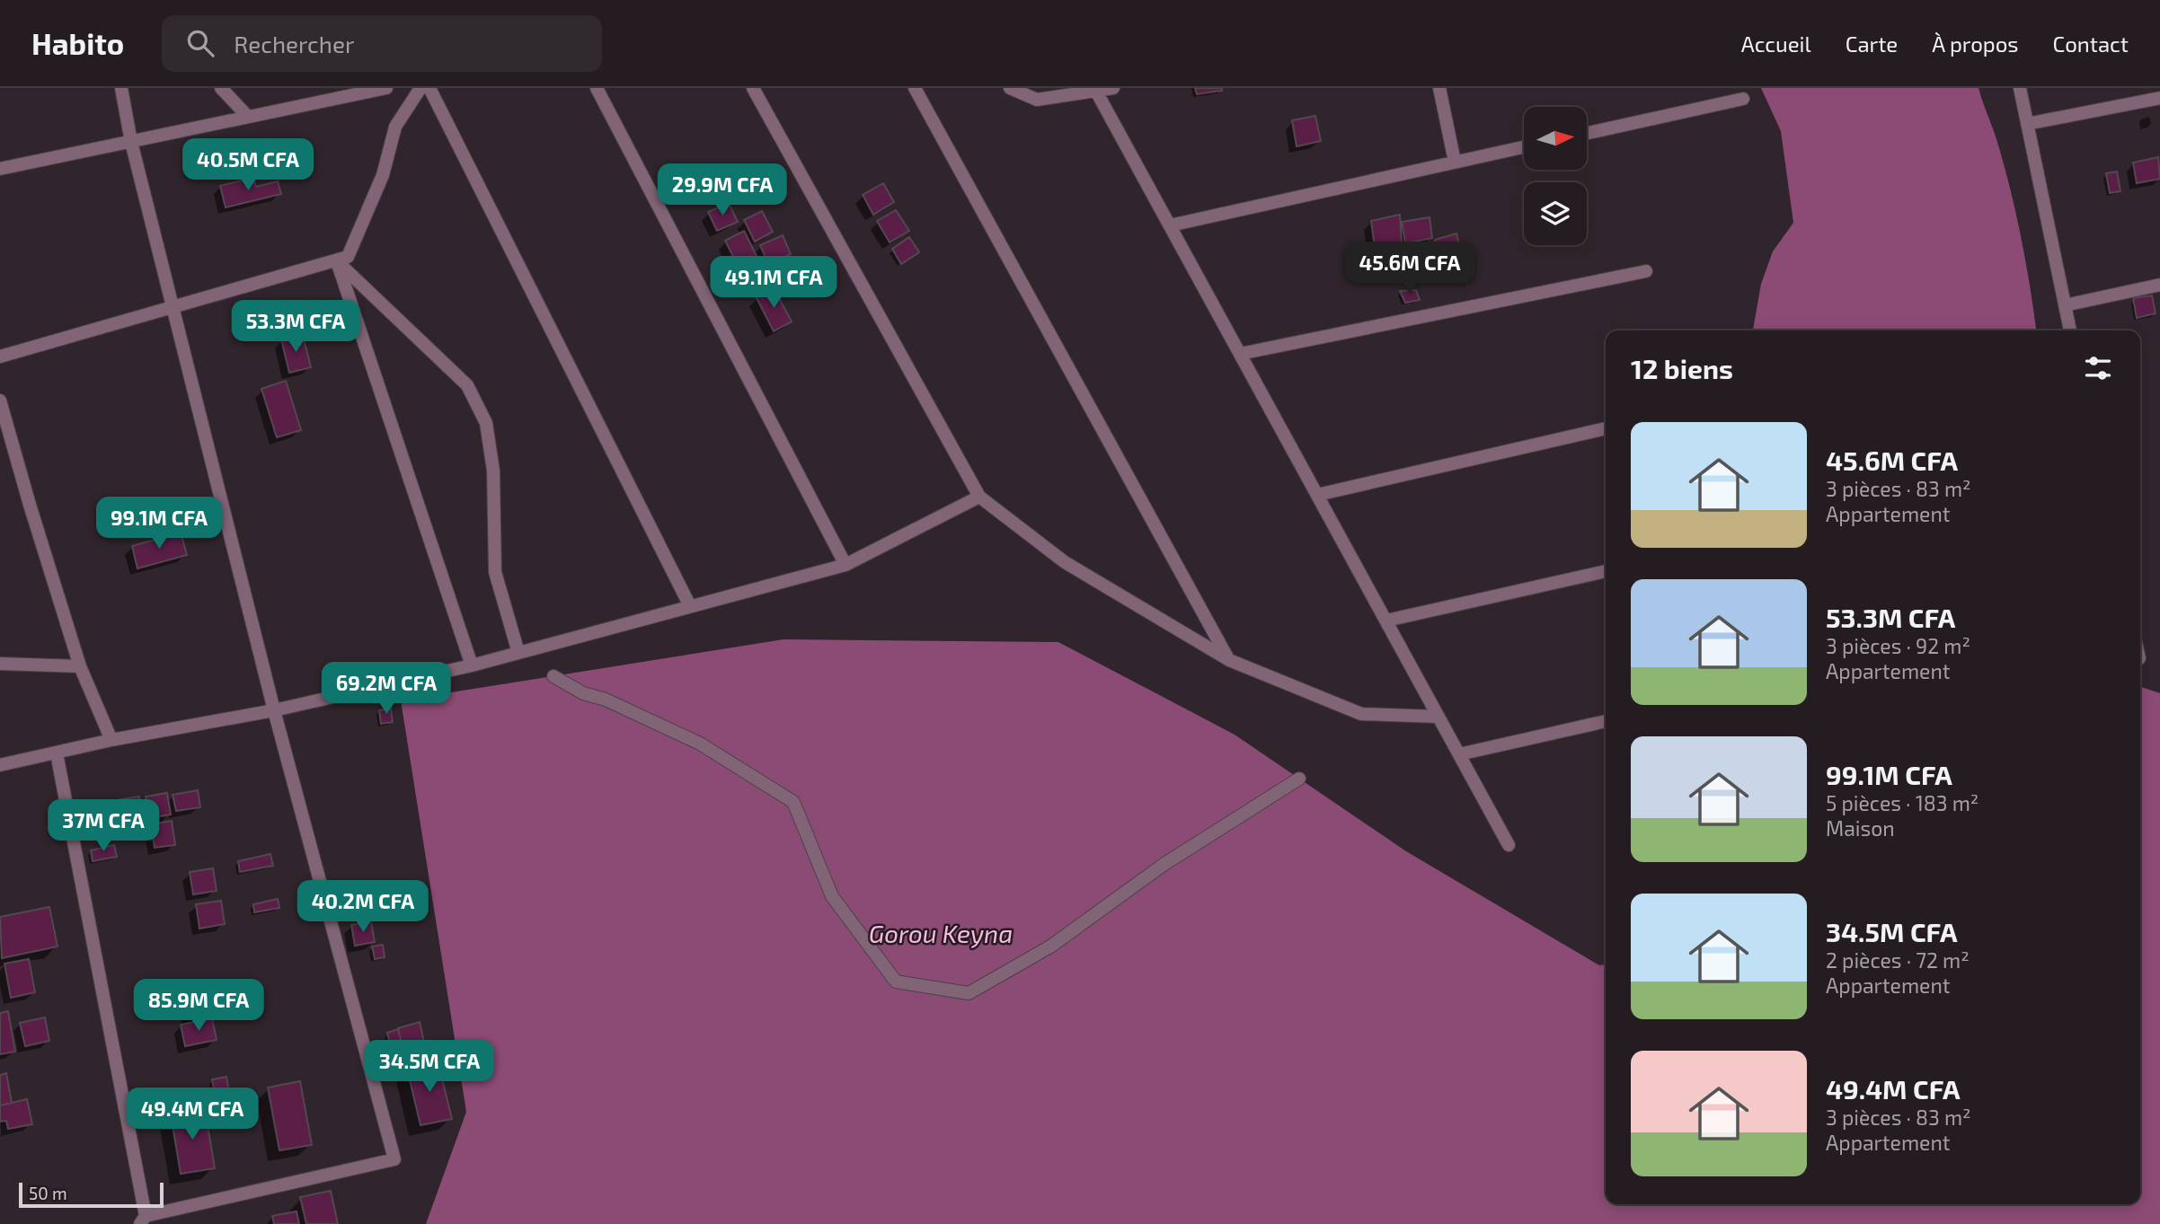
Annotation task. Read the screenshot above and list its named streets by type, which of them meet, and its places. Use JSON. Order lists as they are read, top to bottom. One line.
{"water":["Gorou Keyna"],"scale_bar":"50 m","north":"right","page":{"header":"Habito","search":"Rechercher","nav":["Accueil","Carte","À propos","Contact"],"price":["40.5M CFA","29.9M CFA","45.6M CFA","49.1M CFA","53.3M CFA","99.1M CFA","69.2M CFA","37M CFA","40.2M CFA","85.9M CFA","34.5M CFA","49.4M CFA"],"heading":"12 biens","list":[{"name":"45.6M CFA","note":"3 pièces · 83 m² · Appartement"},{"name":"53.3M CFA","note":"3 pièces · 92 m² · Appartement"},{"name":"99.1M CFA","note":"5 pièces · 183 m² · Maison"},{"name":"34.5M CFA","note":"2 pièces · 72 m² · Appartement"},{"name":"49.4M CFA","note":"3 pièces · 83 m² · Appartement"}],"scale":"50 m"}}
